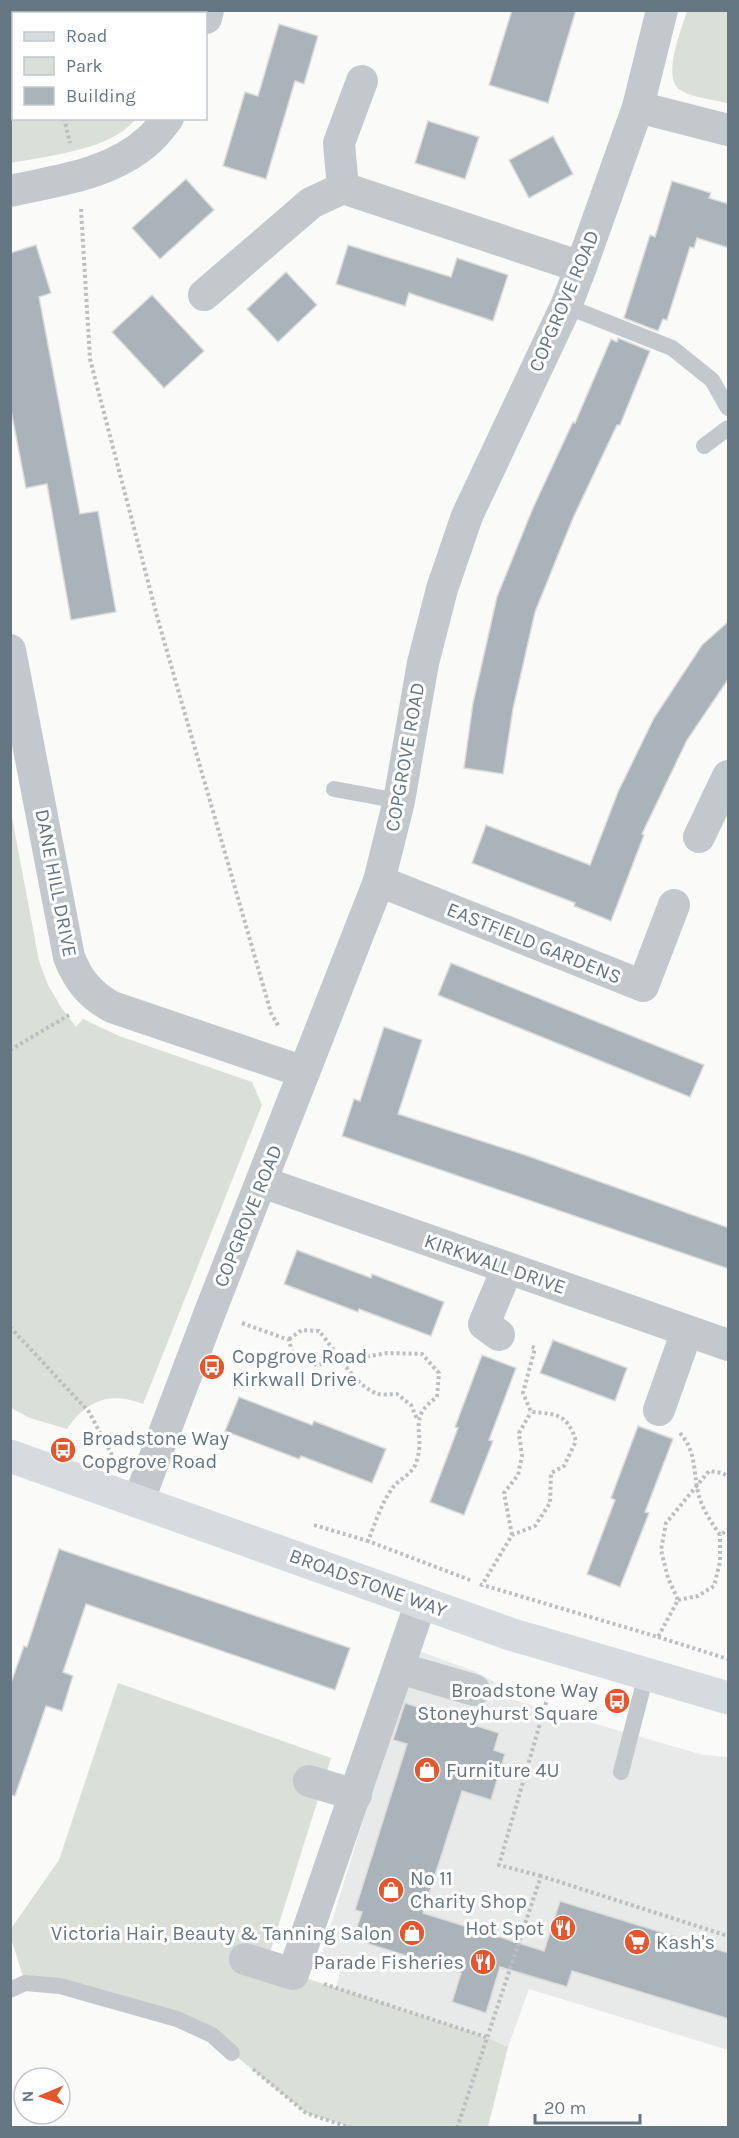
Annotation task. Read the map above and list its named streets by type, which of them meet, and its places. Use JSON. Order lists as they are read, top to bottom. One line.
{"streets":{"street":["COPGROVE ROAD","DANE HILL DRIVE","EASTFIELD GARDENS","KIRKWALL DRIVE","BROADSTONE WAY"]},"crossings":[["COPGROVE ROAD","DANE HILL DRIVE"],["COPGROVE ROAD","EASTFIELD GARDENS"],["COPGROVE ROAD","KIRKWALL DRIVE"],["COPGROVE ROAD","BROADSTONE WAY"]],"places":{"bus stop":["Copgrove Road Kirkwall Drive","Broadstone Way Copgrove Road","Broadstone Way Stoneyhurst Square"],"shop":["Furniture 4U","No 11 Charity Shop","Victoria Hair, Beauty & Tanning Salon"],"restaurant":["Hot Spot","Parade Fisheries"],"supermarket":["Kash's"]},"legend":["Road","Park","Building"],"scale_bar":"20 m","north":"left"}
